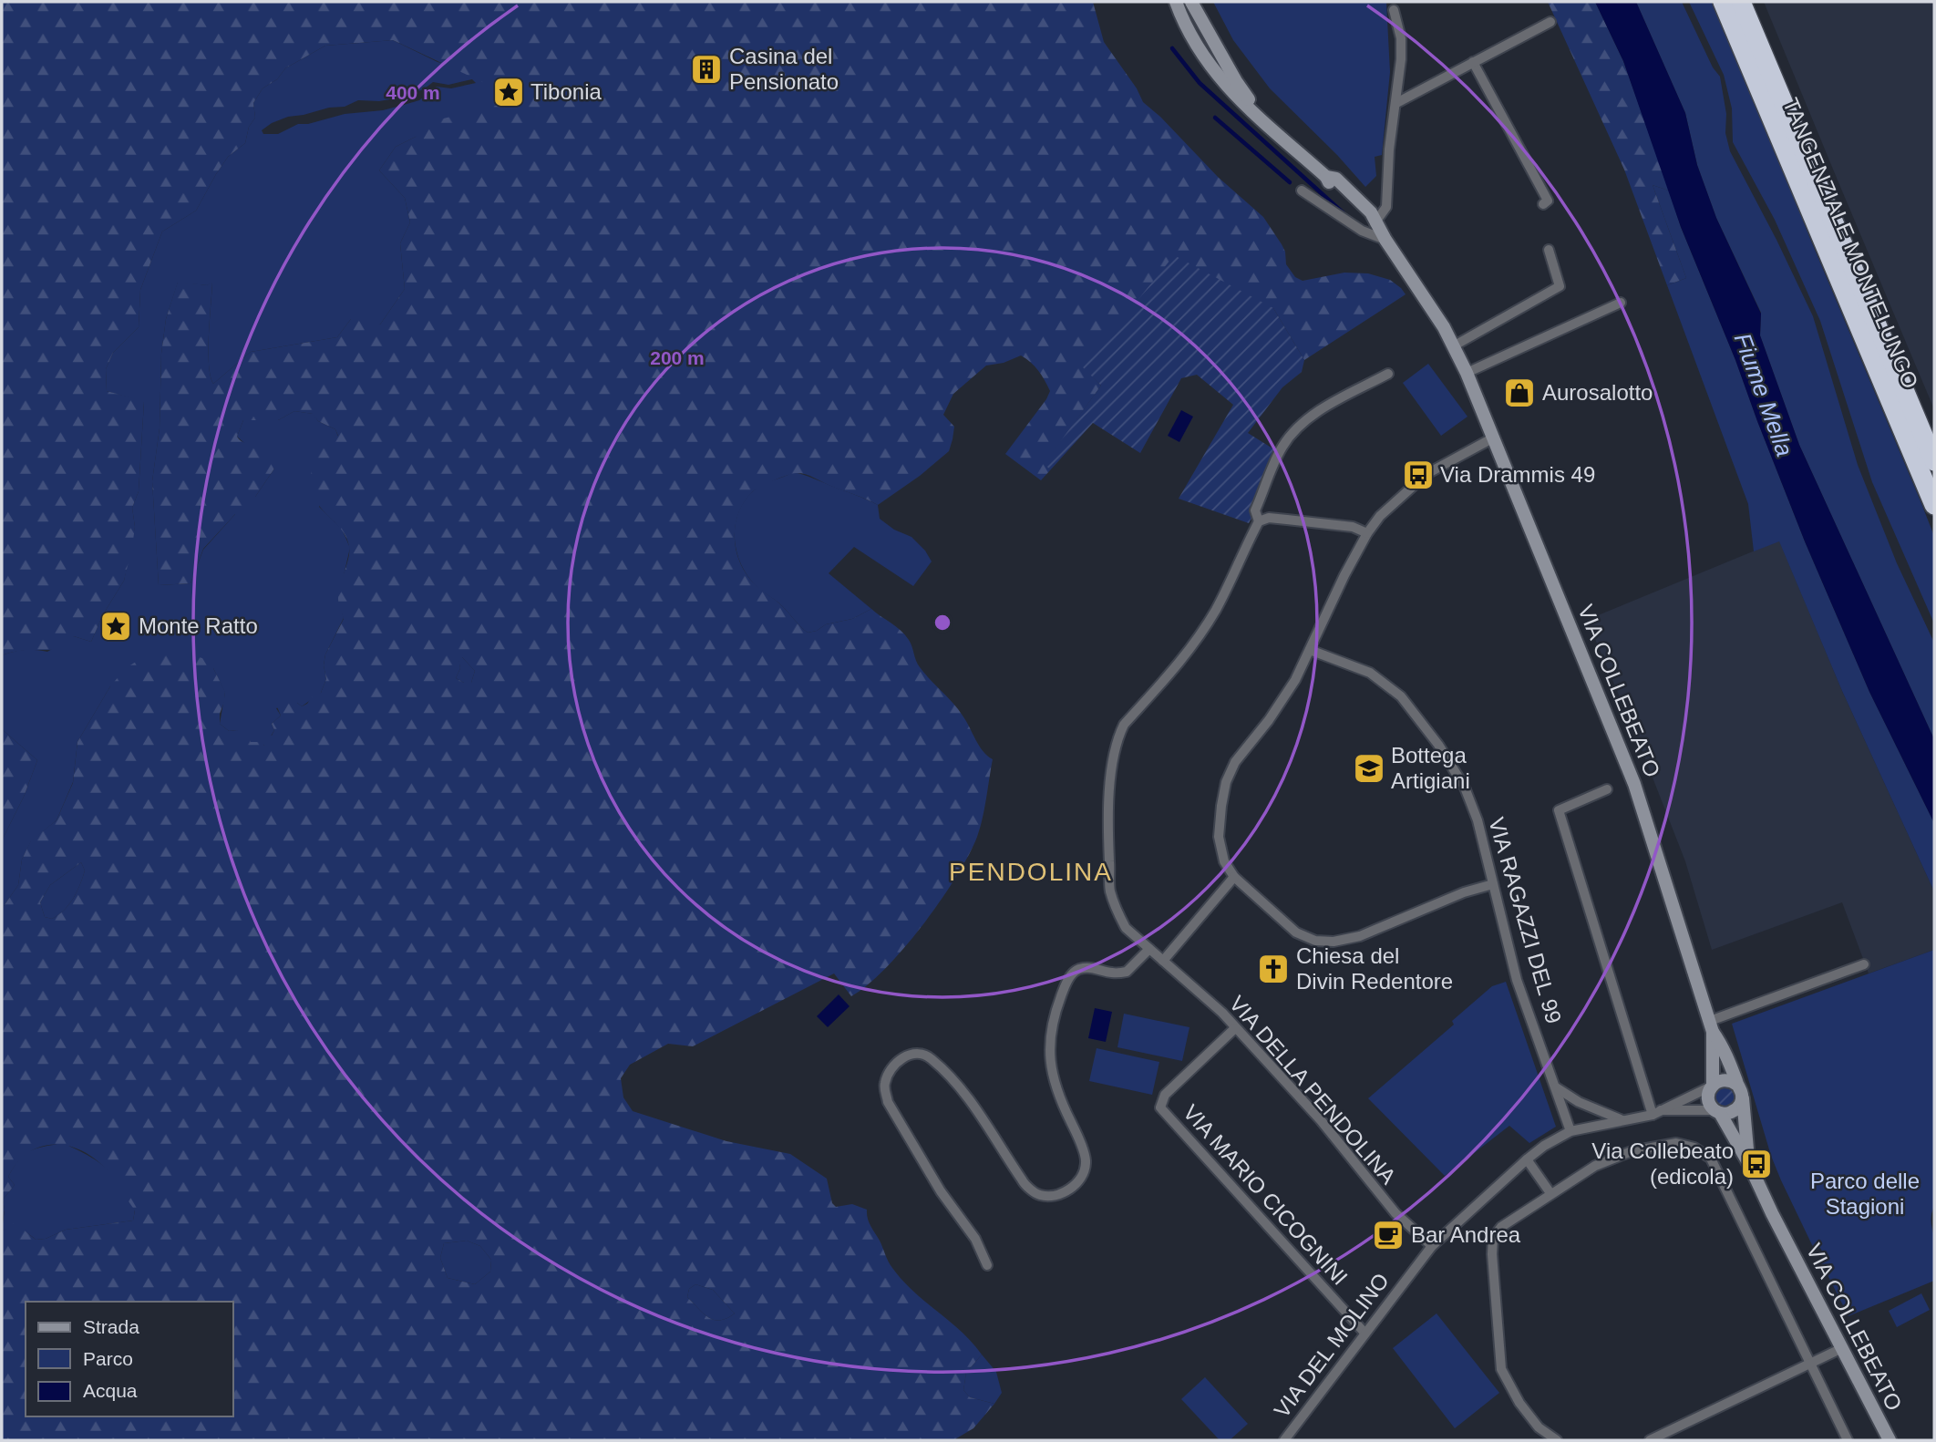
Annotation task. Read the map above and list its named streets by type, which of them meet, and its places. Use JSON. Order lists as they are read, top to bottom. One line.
{"streets":{"highway":["TANGENZIALE MONTELUNGO"],"street":["VIA COLLEBEATO","VIA RAGAZZI DEL 99","VIA DELLA PENDOLINA","VIA MARIO CICOGNINI","VIA DEL MOLINO"]},"crossings":[["VIA COLLEBEATO","VIA DEL MOLINO"],["VIA RAGAZZI DEL 99","VIA DEL MOLINO"],["VIA DELLA PENDOLINA","VIA MARIO CICOGNINI"],["VIA DELLA PENDOLINA","VIA DEL MOLINO"],["VIA MARIO CICOGNINI","VIA DEL MOLINO"]],"districts":["PENDOLINA"],"water":["Fiume Mella"],"parks":["Parco delle Stagioni"],"places":{"building":["Casina del Pensionato"],"place":["Tibonia","Monte Ratto"],"shop":["Aurosalotto"],"bus stop":["Via Drammis 49","Via Collebeato (edicola)"],"school or university":["Bottega Artigiani"],"church":["Chiesa del Divin Redentore"],"cafe":["Bar Andrea"]},"legend":["Strada","Parco","Acqua"],"rings":["400 m","200 m"]}
